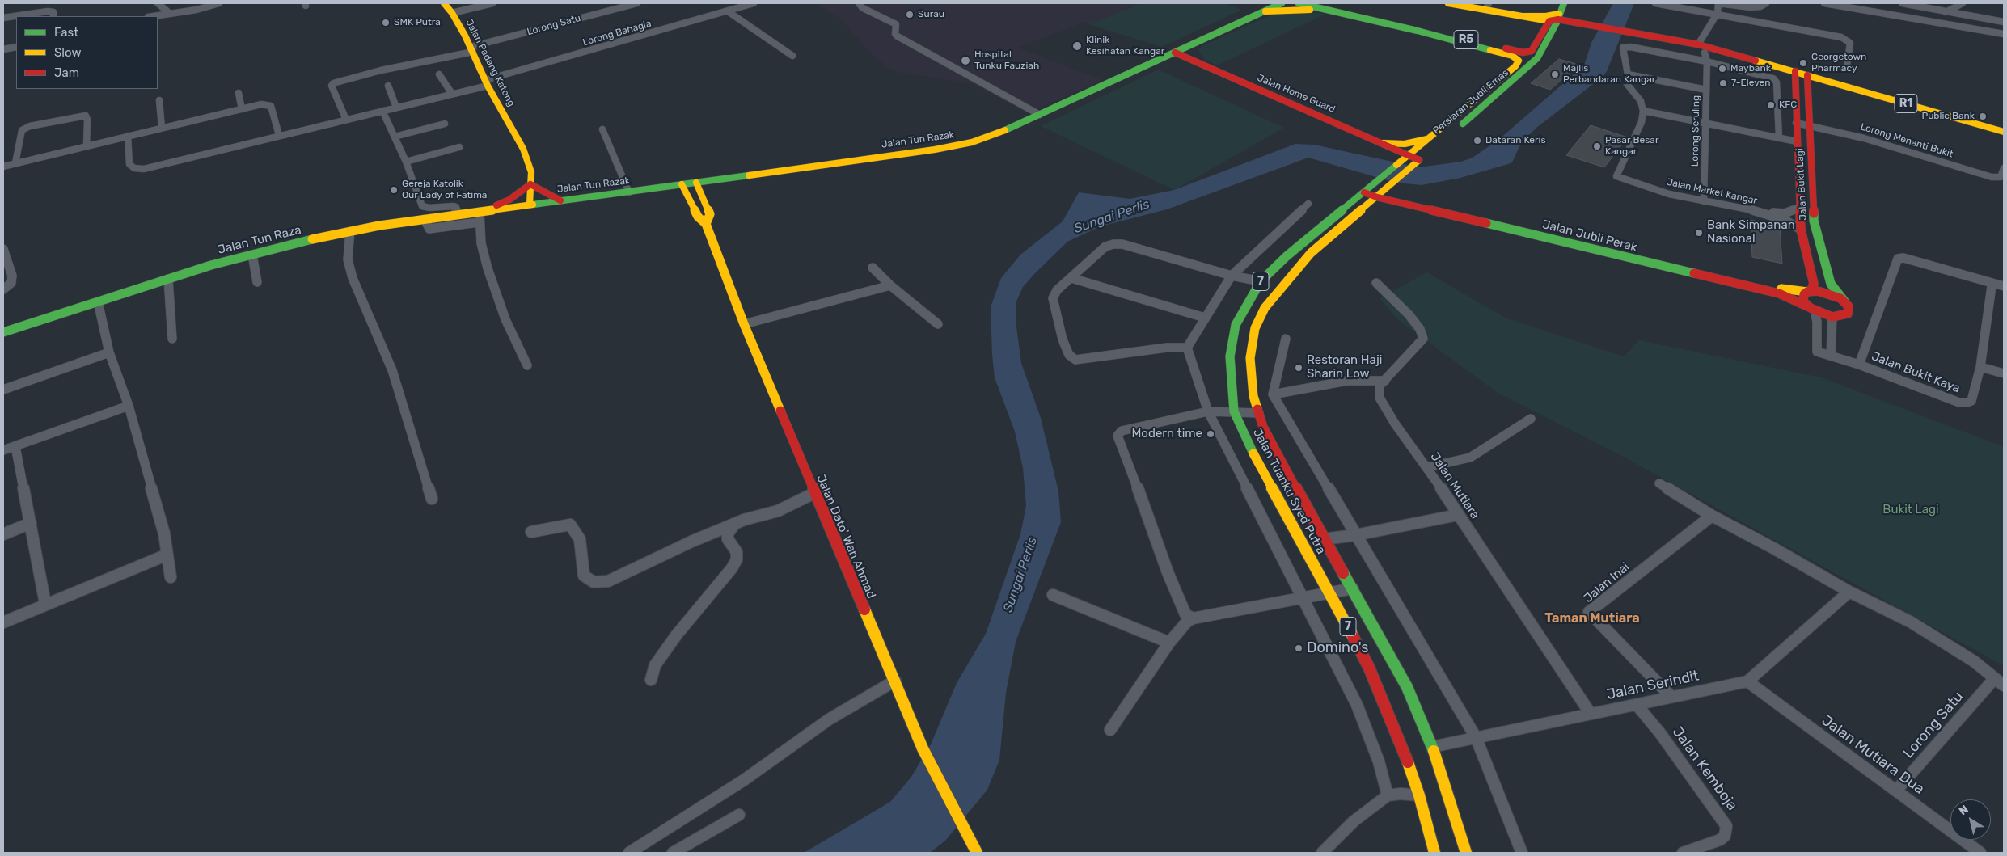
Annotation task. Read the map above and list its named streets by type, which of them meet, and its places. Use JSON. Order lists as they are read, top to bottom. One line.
{"streets":{"main road":["R5","Jalan Padang Katong","Jalan Home Guard","Persiaran Jubli Emas","R1","Jalan Tun Razak","Jalan Bukit Lagi","Jalan Jubli Perak","Jalan Tun Raza","7","Jalan Tuanku Syed Putra","Jalan Dato' Wan Ahmad"],"street":["Lorong Satu","Lorong Bahagia","Lorong Seruling","Lorong Menanti Bukit","Jalan Market Kangar","Jalan Bukit Kaya","Jalan Mutiara","Jalan Inai","Jalan Serindit","Jalan Mutiara Dua","Jalan Kemboja"]},"crossings":[["Lorong Satu","Lorong Bahagia"],["Lorong Satu","Jalan Padang Katong"],["Lorong Satu","Jalan Mutiara Dua"],["Lorong Bahagia","Jalan Padang Katong"],["R5","Persiaran Jubli Emas"],["R5","R1"],["Jalan Padang Katong","Jalan Tun Razak"],["Jalan Padang Katong","Jalan Tun Raza"],["Jalan Home Guard","Jalan Tun Razak"],["Persiaran Jubli Emas","Jalan Tuanku Syed Putra"],["R1","Lorong Seruling"],["R1","Jalan Bukit Lagi"],["Lorong Seruling","Jalan Market Kangar"],["Jalan Tun Razak","Jalan Tun Raza"],["Lorong Menanti Bukit","Jalan Bukit Lagi"],["Jalan Bukit Lagi","Jalan Market Kangar"],["Jalan Bukit Lagi","Jalan Jubli Perak"],["Jalan Bukit Lagi","Jalan Bukit Kaya"],["Jalan Jubli Perak","Jalan Bukit Kaya"],["Jalan Jubli Perak","Jalan Tuanku Syed Putra"],["Jalan Mutiara","Jalan Serindit"],["Jalan Tuanku Syed Putra","Jalan Serindit"],["Jalan Inai","Jalan Serindit"],["Jalan Serindit","Jalan Mutiara Dua"],["Jalan Serindit","Jalan Kemboja"]],"districts":["Taman Mutiara"],"water":["Sungai Perlis"],"parks":["Bukit Lagi"],"places":["Surau","SMK Putra","Klinik Kesihatan Kangar","Hospital Tunku Fauziah","Georgetown Pharmacy","Maybank","Majlis Perbandaran Kangar","7-Eleven","KFC","Public Bank","Dataran Keris","Pasar Besar Kangar","Gereja Katolik Our Lady of Fatima","Bank Simpanan Nasional","Restoran Haji Sharin Low","Modern time","Domino's"],"legend":["Fast","Slow","Jam"],"north":"top left"}
